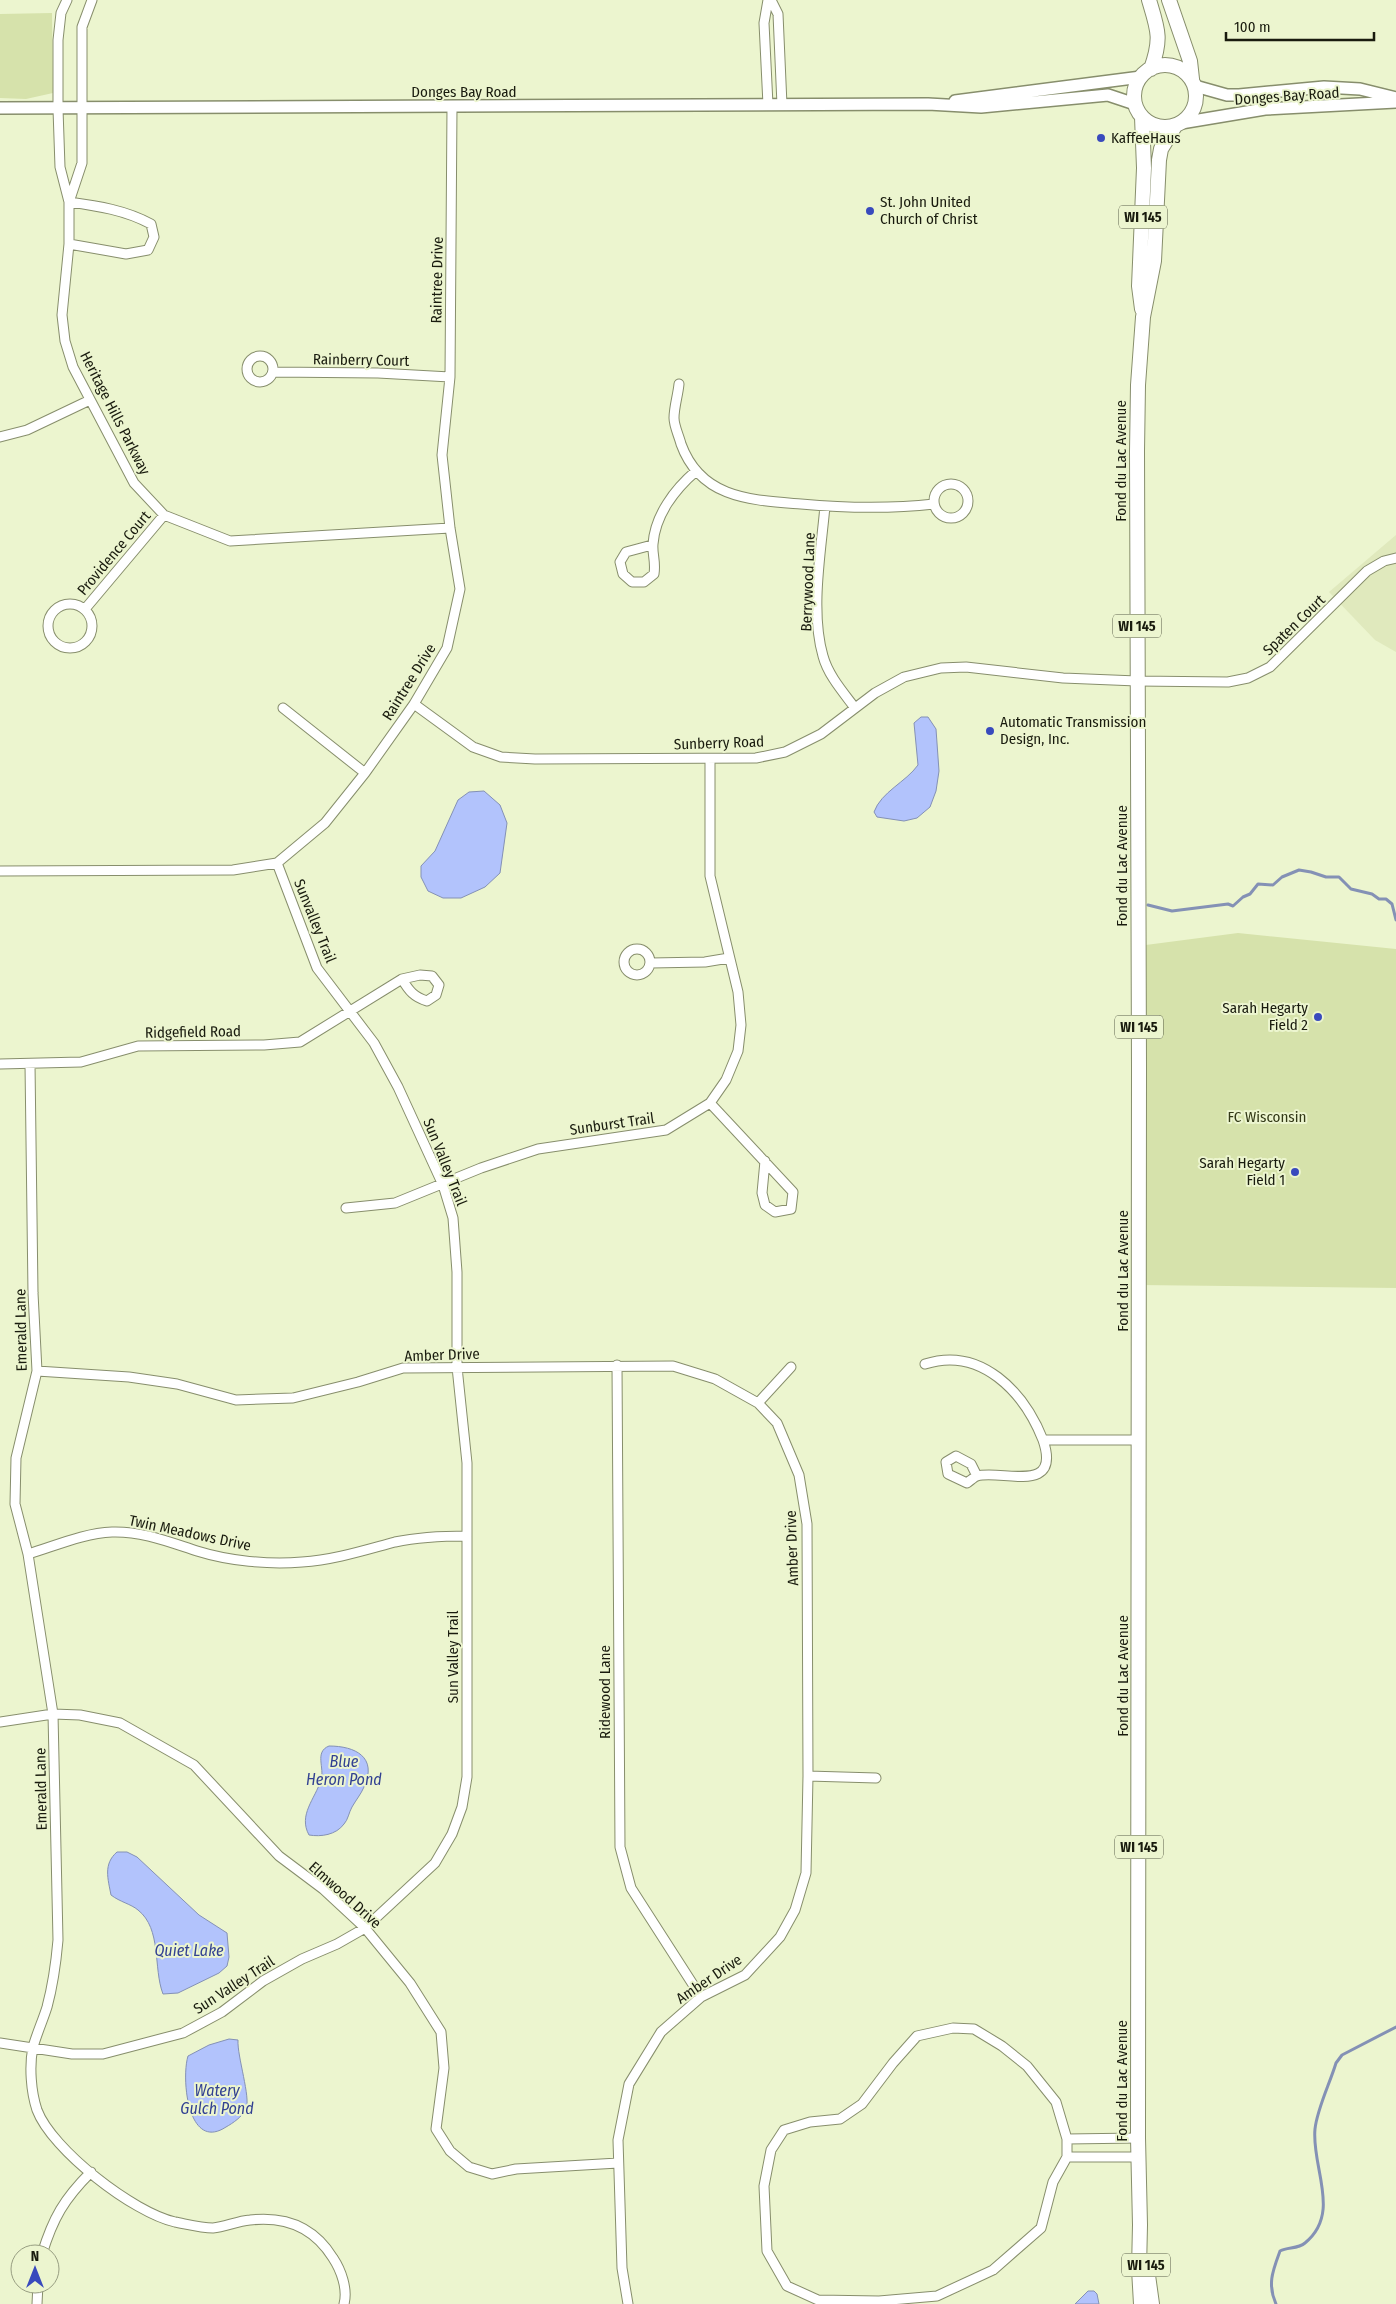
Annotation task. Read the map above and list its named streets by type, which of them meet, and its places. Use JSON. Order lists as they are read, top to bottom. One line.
{"streets":{"main road":["WI 145","Fond du Lac Avenue"],"street":["Donges Bay Road","Raintree Drive","Rainberry Court","Heritage Hills Parkway","Providence Court","Berrywood Lane","Spaten Court","Sunberry Road","Sunvalley Trail","Ridgefield Road","Sunburst Trail","Sun Valley Trail","Emerald Lane","Amber Drive","Twin Meadows Drive","Ridewood Lane","Elmwood Drive"]},"crossings":[["Donges Bay Road","WI 145"],["Donges Bay Road","Raintree Drive"],["Donges Bay Road","Heritage Hills Parkway"],["Donges Bay Road","Fond du Lac Avenue"],["WI 145","Fond du Lac Avenue"],["Raintree Drive","Rainberry Court"],["Raintree Drive","Heritage Hills Parkway"],["Raintree Drive","Sunberry Road"],["Raintree Drive","Sunvalley Trail"],["Heritage Hills Parkway","Providence Court"],["Fond du Lac Avenue","Spaten Court"],["Fond du Lac Avenue","Sunberry Road"],["Berrywood Lane","Sunberry Road"],["Spaten Court","Sunberry Road"],["Sunberry Road","Sunburst Trail"],["Sunvalley Trail","Ridgefield Road"],["Sunvalley Trail","Sun Valley Trail"],["Ridgefield Road","Sun Valley Trail"],["Ridgefield Road","Emerald Lane"],["Sunburst Trail","Sun Valley Trail"],["Sun Valley Trail","Emerald Lane"],["Sun Valley Trail","Amber Drive"],["Sun Valley Trail","Twin Meadows Drive"],["Sun Valley Trail","Elmwood Drive"],["Emerald Lane","Amber Drive"],["Emerald Lane","Twin Meadows Drive"],["Emerald Lane","Elmwood Drive"],["Amber Drive","Ridewood Lane"],["Amber Drive","Elmwood Drive"]],"water":["Blue Heron Pond","Quiet Lake","Watery Gulch Pond"],"parks":["FC Wisconsin"],"places":["KaffeeHaus","St. John United Church of Christ","Automatic Transmission Design, Inc.","Sarah Hegarty Field 2","Sarah Hegarty Field 1"],"scale_bar":"100 m","north":"top"}
